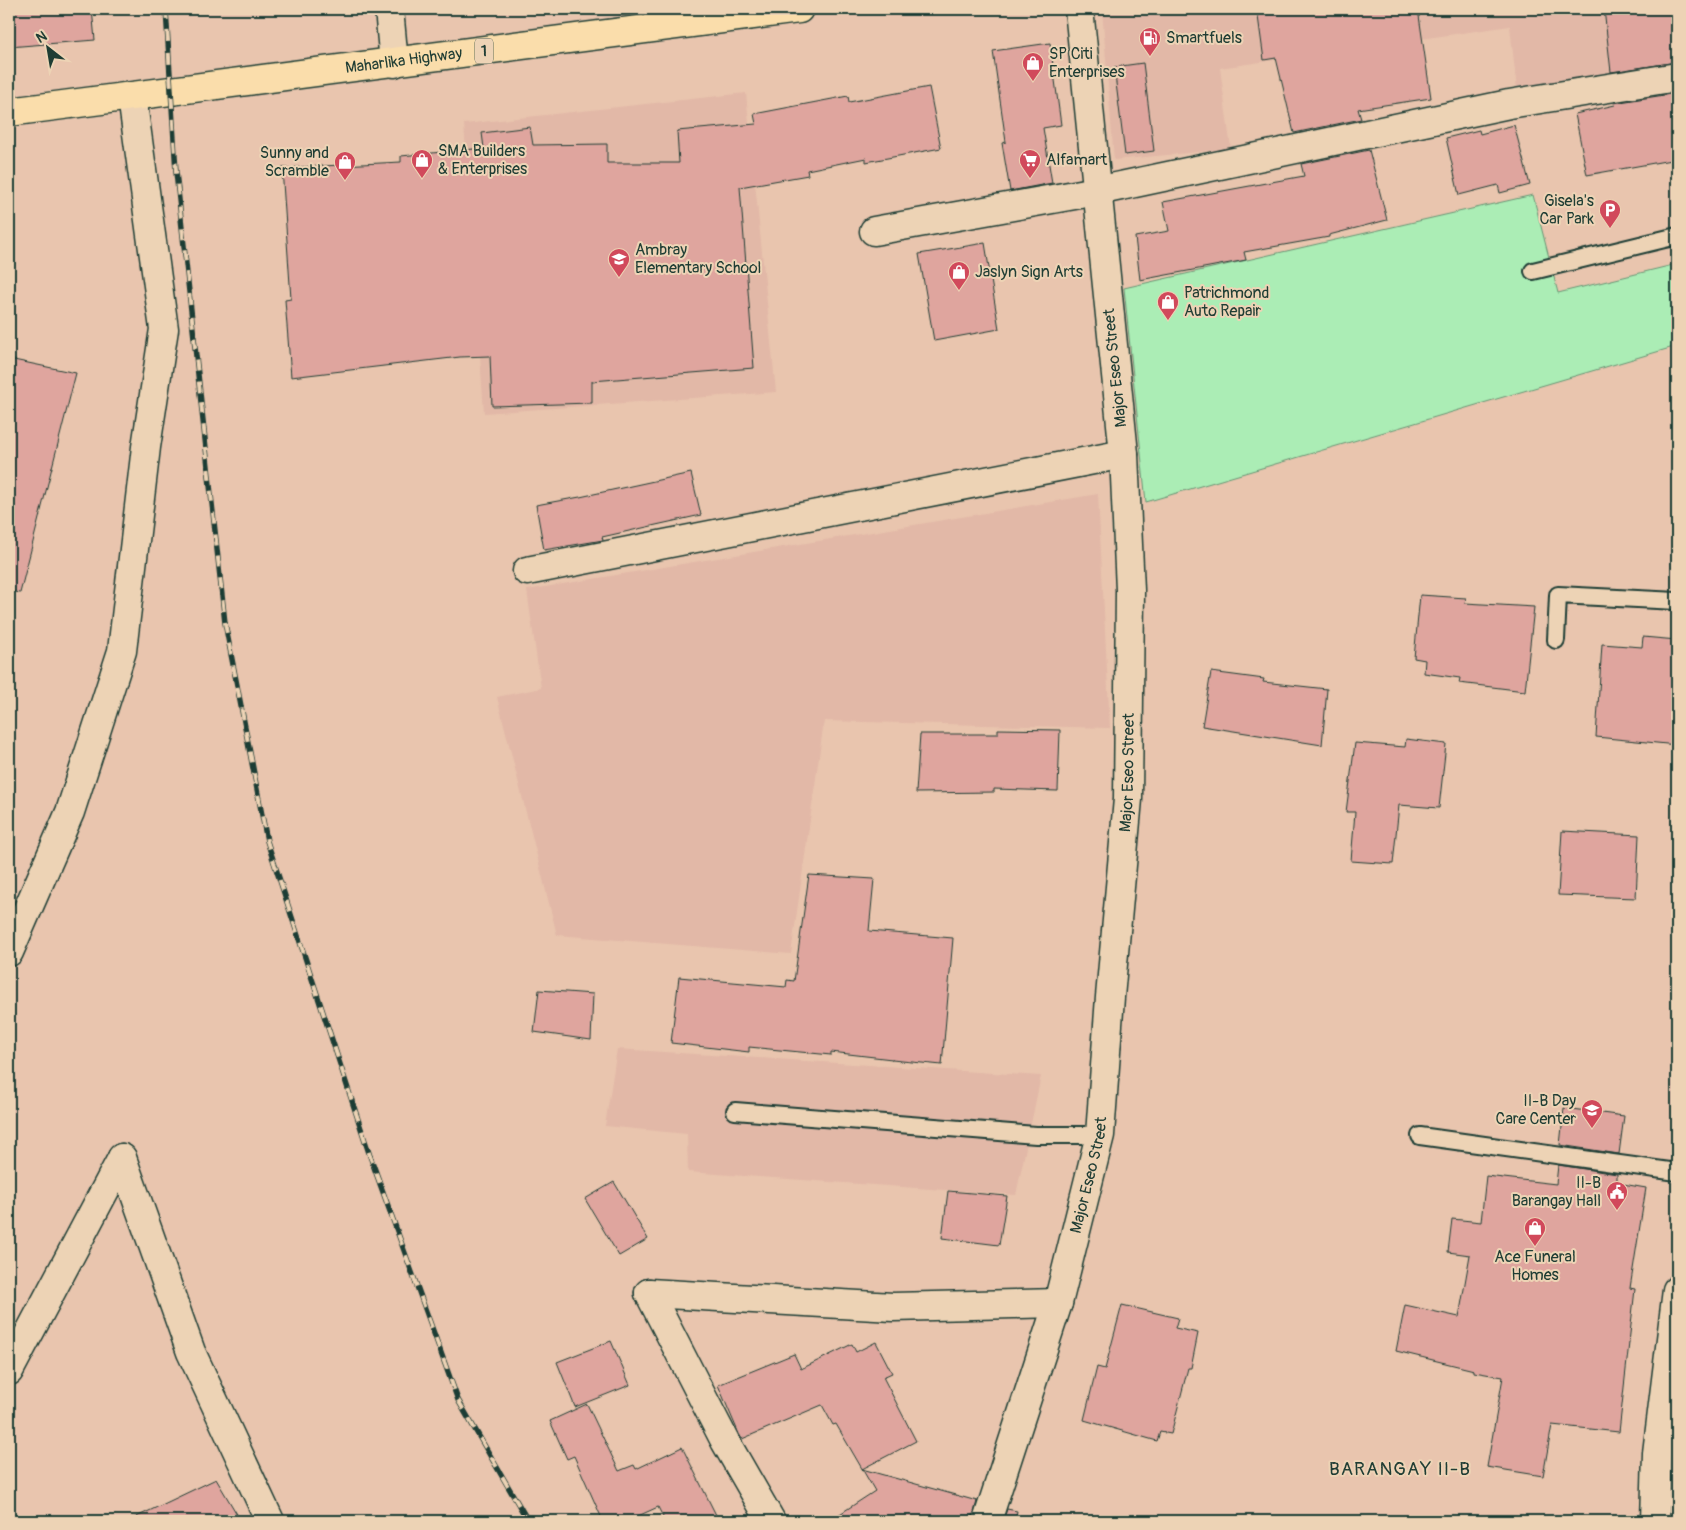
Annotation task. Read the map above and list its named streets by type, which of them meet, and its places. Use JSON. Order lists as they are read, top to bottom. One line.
{"streets":{"main road":["1","Maharlika Highway"],"street":["Major Eseo Street"]},"districts":["BARANGAY II-B"],"places":{"fuel station":["Smartfuels"],"shop":["SP Citi Enterprises","SMA Builders & Enterprises","Sunny and Scramble","Jaslyn Sign Arts","Patrichmond Auto Repair","Ace Funeral Homes"],"supermarket":["Alfamart"],"parking":["Gisela's Car Park"],"school or university":["Ambray Elementary School","II-B Day Care Center"],"public building":["II-B Barangay Hall"]},"north":"top left"}
